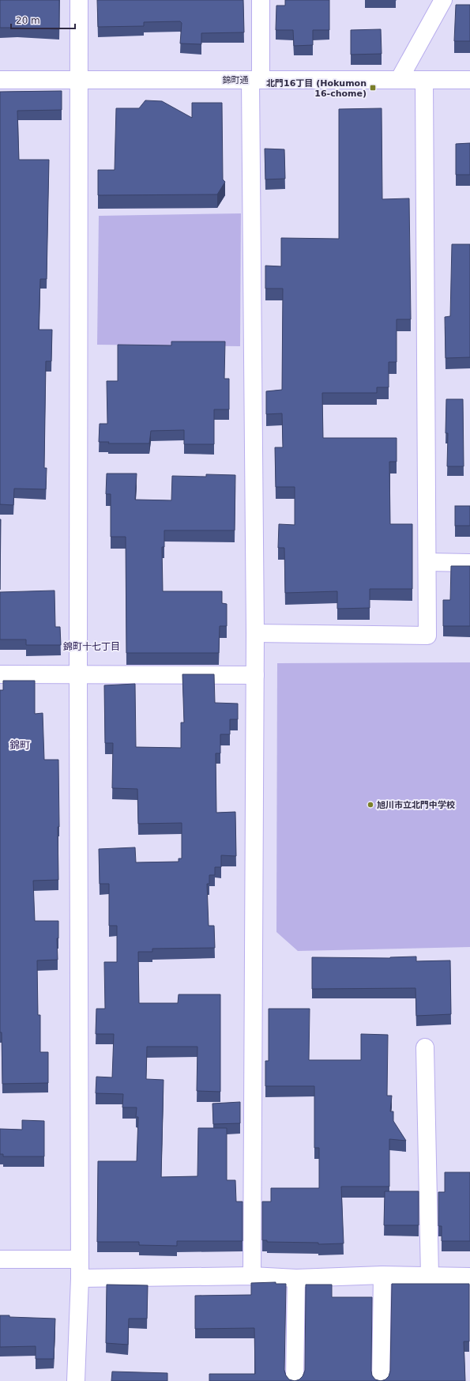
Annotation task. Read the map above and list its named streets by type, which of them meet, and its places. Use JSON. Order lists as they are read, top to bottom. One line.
{"streets":{"street":["錦町通"]},"districts":["錦町十七丁目","錦町"],"places":{"transit":["北門16丁目 (Hokumon 16-chome)"],"other":["旭川市立北門中学校"]},"scale_bar":"20 m"}
